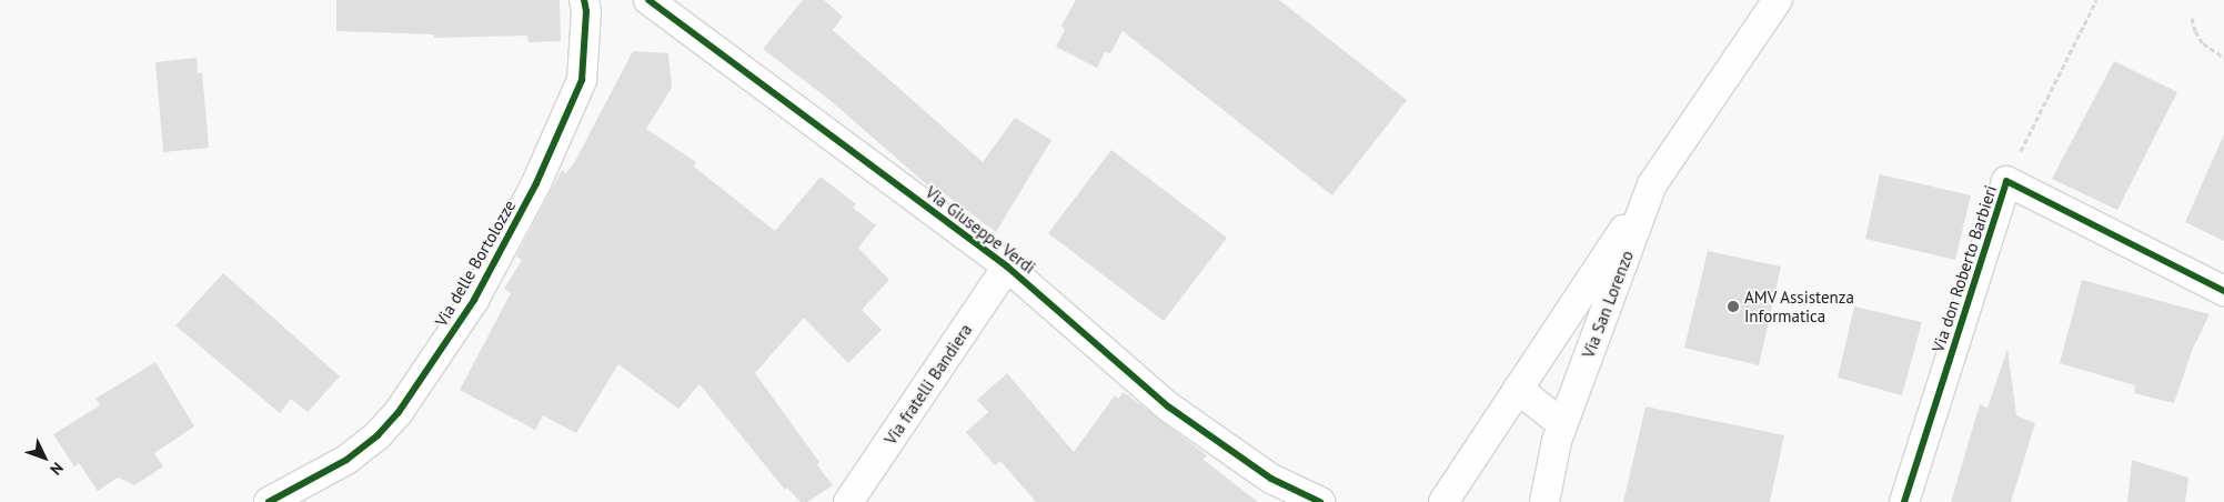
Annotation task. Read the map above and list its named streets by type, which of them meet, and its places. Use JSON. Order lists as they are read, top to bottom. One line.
{"streets":{"street":["Via Giuseppe Verdi","Via delle Bortolozze","Via don Roberto Barbieri","Via San Lorenzo","Via fratelli Bandiera"]},"crossings":[["Via Giuseppe Verdi","Via fratelli Bandiera"]],"places":["AMV Assistenza Informatica"],"north":"bottom right"}
